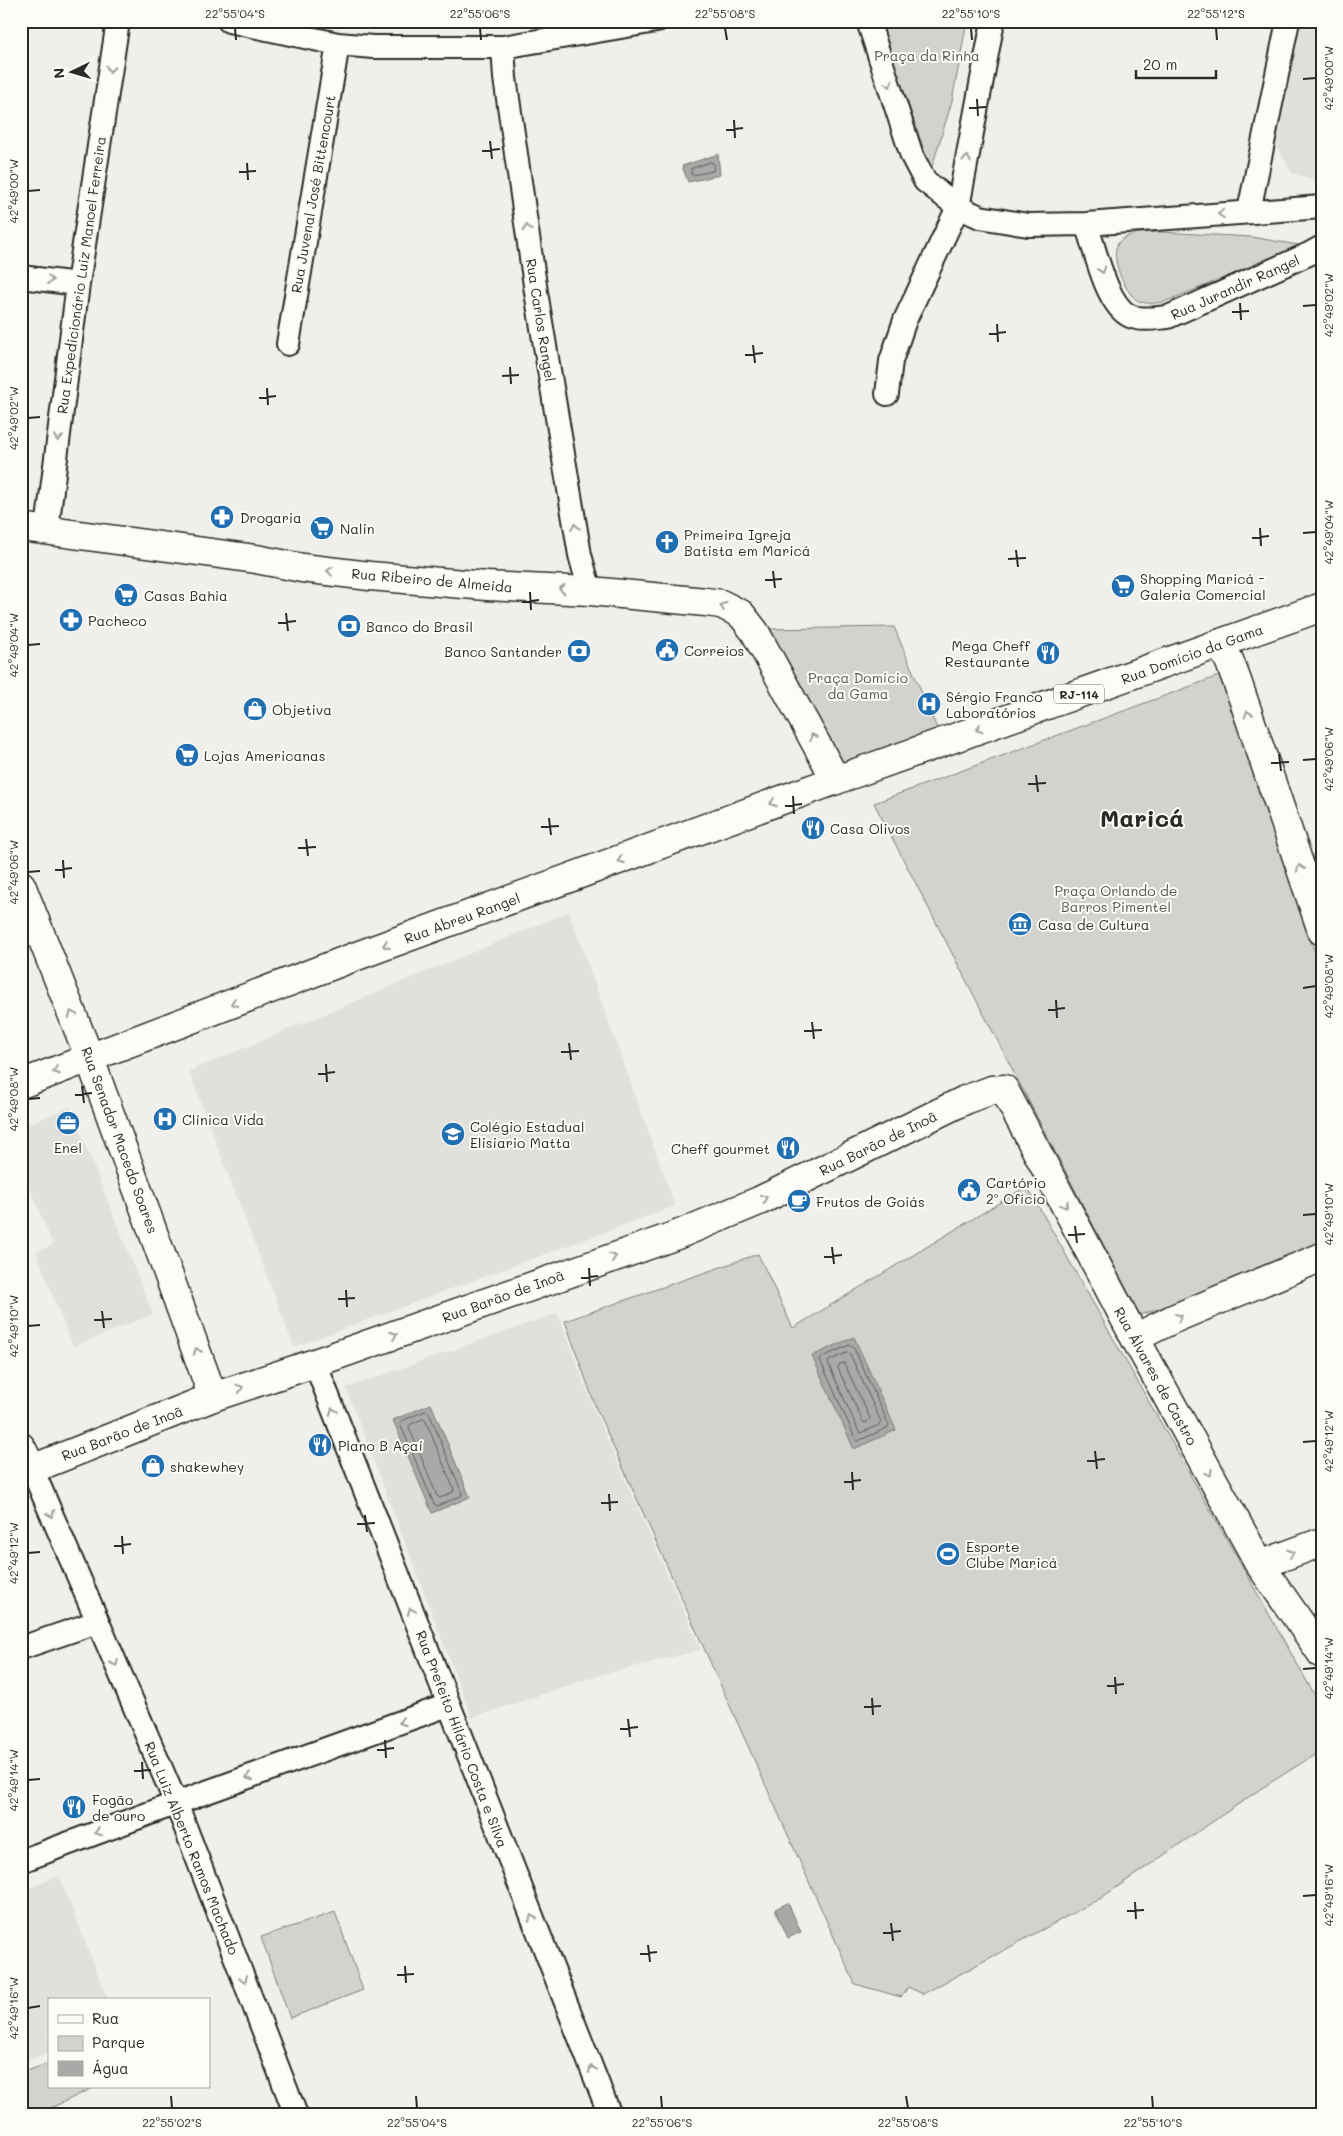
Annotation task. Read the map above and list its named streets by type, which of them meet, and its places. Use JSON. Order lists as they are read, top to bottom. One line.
{"streets":{"main road":["Rua Ribeiro de Almeida","Rua Domício da Gama","RJ-114","Rua Abreu Rangel","Rua Senador Macedo Soares","Rua Barão de Inoã","Rua Álvares de Castro"],"street":["Rua Juvenal José Bittencourt","Rua Expedicionário Luiz Manoel Ferreira","Rua Jurandir Rangel","Rua Carlos Rangel","Rua Prefeito Hilário Costa e Silva","Rua Luiz Alberto Ramos Machado"]},"crossings":[["Rua Expedicionário Luiz Manoel Ferreira","Rua Ribeiro de Almeida"],["Rua Carlos Rangel","Rua Ribeiro de Almeida"],["Rua Ribeiro de Almeida","Rua Domício da Gama"],["Rua Ribeiro de Almeida","Rua Abreu Rangel"],["Rua Domício da Gama","Rua Abreu Rangel"],["Rua Abreu Rangel","Rua Senador Macedo Soares"],["Rua Senador Macedo Soares","Rua Barão de Inoã"],["Rua Barão de Inoã","Rua Álvares de Castro"],["Rua Barão de Inoã","Rua Prefeito Hilário Costa e Silva"],["Rua Barão de Inoã","Rua Luiz Alberto Ramos Machado"]],"one_way":["Rua Expedicionário Luiz Manoel Ferreira","Rua Carlos Rangel","Rua Ribeiro de Almeida","Rua Domício da Gama","Rua Abreu Rangel","Rua Senador Macedo Soares","Rua Barão de Inoã","Rua Álvares de Castro","Rua Prefeito Hilário Costa e Silva","Rua Luiz Alberto Ramos Machado"],"districts":["Maricá"],"parks":["Praça da Rinha","Praça Domício da Gama","Praça Orlando de Barros Pimentel"],"places":{"pharmacy":["Drogaria","Pacheco"],"supermarket":["Nalin","Shopping Maricá - Galeria Comercial","Casas Bahia","Lojas Americanas"],"church":["Primeira Igreja Batista em Maricá"],"bank":["Banco do Brasil","Banco Santander"],"public building":["Correios","Cartório 2º Ofício"],"restaurant":["Mega Cheff Restaurante","Casa Olivos","Cheff gourmet","Plano B Açaí","Fogão de ouro"],"hospital":["Sérgio Franco Laboratórios","Clínica Vida"],"shop":["Objetiva","shakewhey"],"museum":["Casa de Cultura"],"office":["Enel"],"school or university":["Colégio Estadual Elisiario Matta"],"cafe":["Frutos de Goiás"],"sports":["Esporte Clube Maricá"]},"legend":["Rua","Parque","Água"],"scale_bar":"20 m","north":"left","coordinates":["22°55'04\"S","22°55'06\"S","22°55'08\"S","22°55'10\"S","22°55'12\"S","42°49'00\"W","42°49'02\"W","42°49'04\"W","42°49'06\"W","42°49'08\"W","42°49'10\"W","42°49'12\"W","42°49'14\"W","42°49'16\"W","22°55'02\"S"]}
